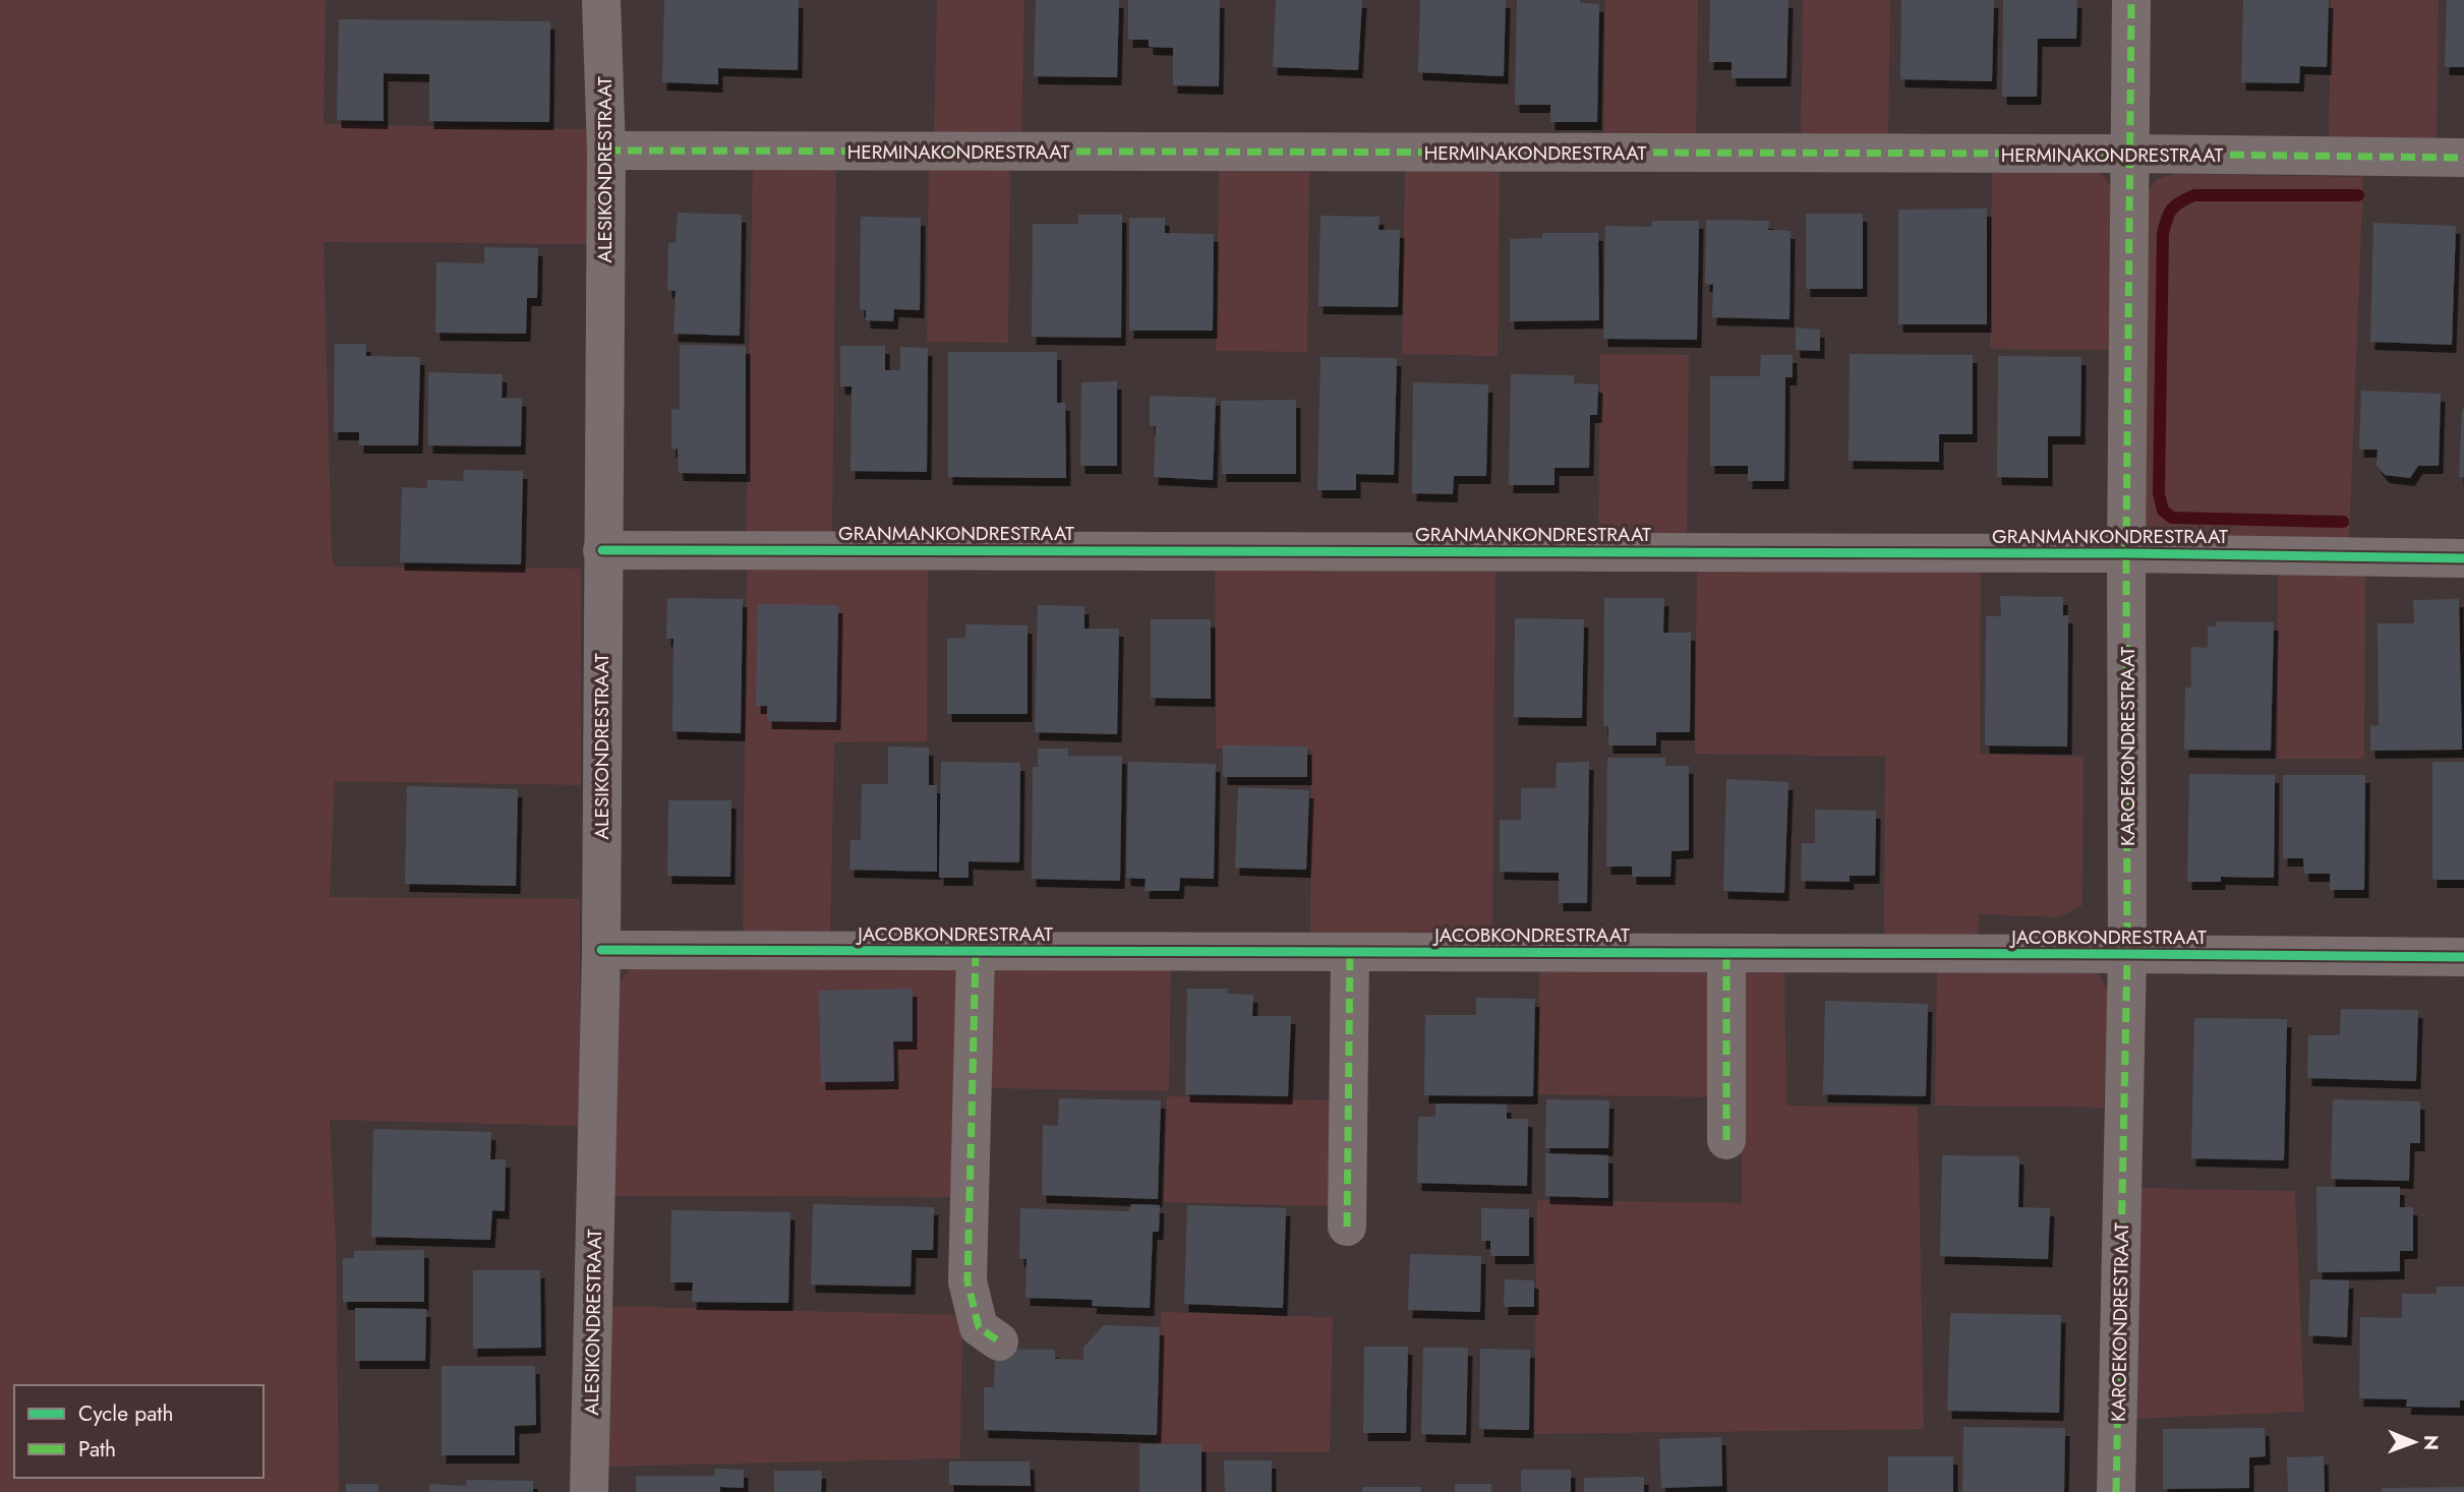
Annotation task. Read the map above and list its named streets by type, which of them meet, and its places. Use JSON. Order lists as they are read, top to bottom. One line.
{"streets":{"street":["HERMINAKONDRESTRAAT","ALESIKONDRESTRAAT","GRANMANKONDRESTRAAT","KAROEKONDRESTRAAT","JACOBKONDRESTRAAT"]},"crossings":[["HERMINAKONDRESTRAAT","ALESIKONDRESTRAAT"],["HERMINAKONDRESTRAAT","KAROEKONDRESTRAAT"],["ALESIKONDRESTRAAT","GRANMANKONDRESTRAAT"],["ALESIKONDRESTRAAT","JACOBKONDRESTRAAT"],["GRANMANKONDRESTRAAT","KAROEKONDRESTRAAT"],["KAROEKONDRESTRAAT","JACOBKONDRESTRAAT"]],"legend":["Cycle path","Path"],"north":"right"}
